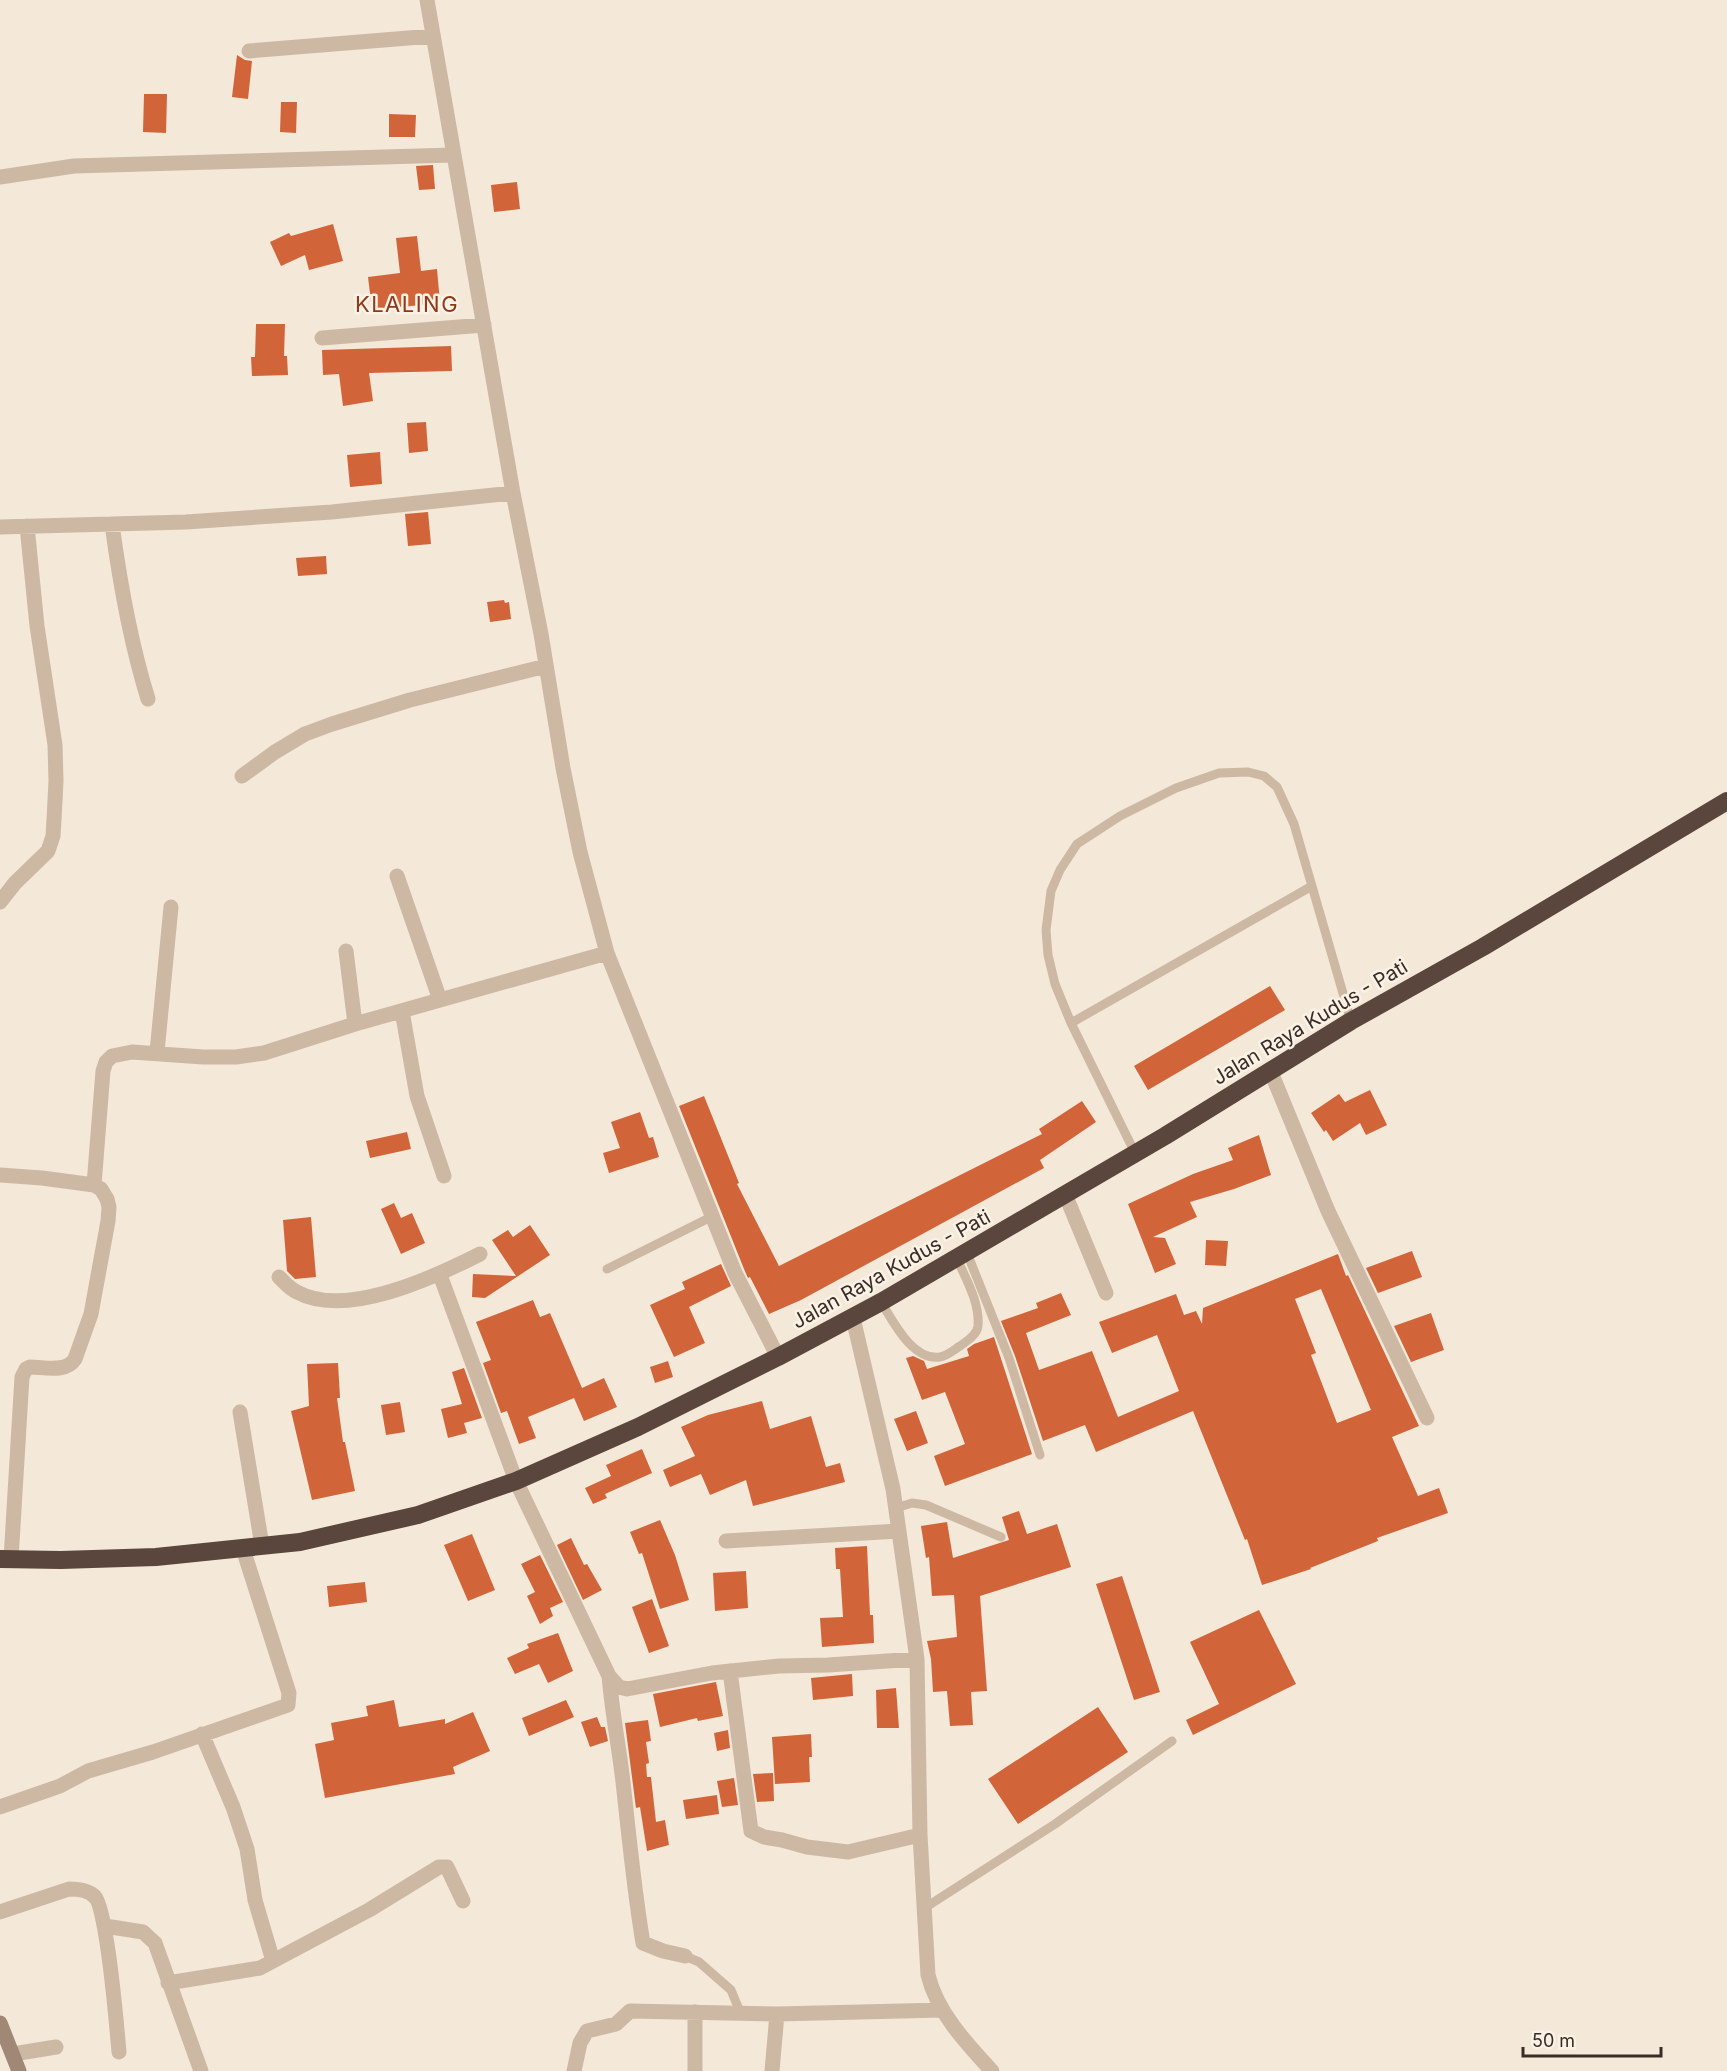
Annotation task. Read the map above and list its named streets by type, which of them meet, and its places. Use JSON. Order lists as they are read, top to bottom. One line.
{"streets":{"highway":["Jalan Raya Kudus - Pati"]},"districts":["KLALING"],"scale_bar":"50 m"}
